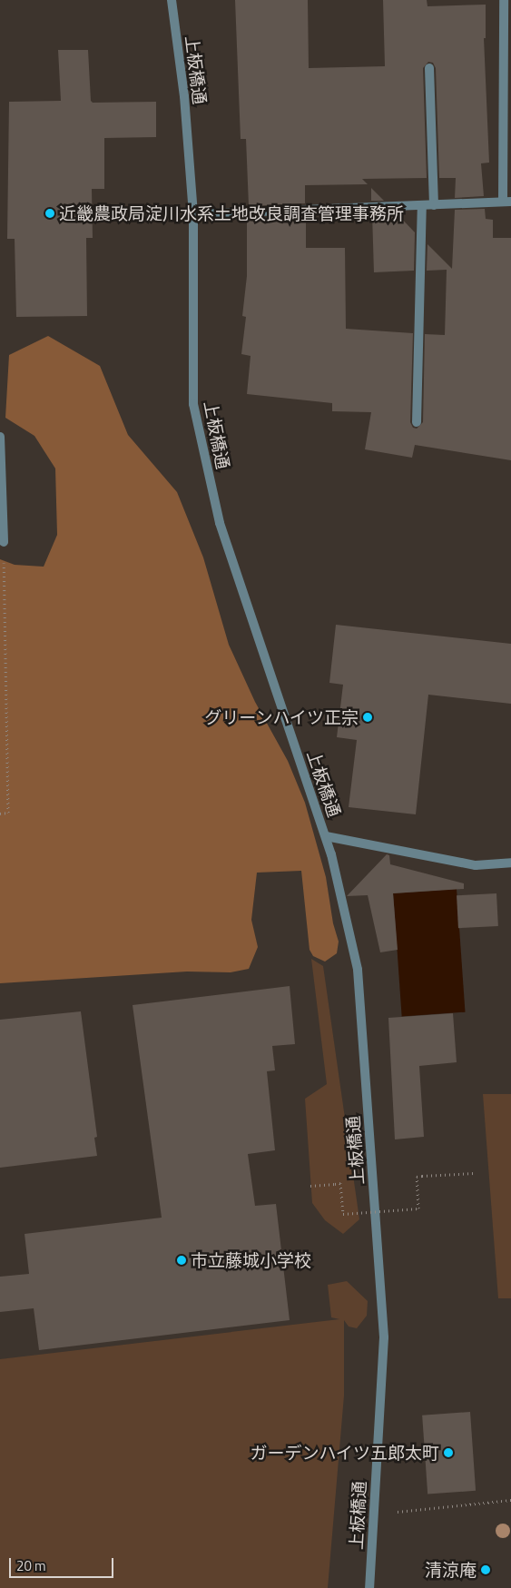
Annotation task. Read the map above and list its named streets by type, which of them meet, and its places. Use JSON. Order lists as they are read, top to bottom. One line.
{"streets":{"street":["上板橋通"]},"places":["近畿農政局淀川水系土地改良調査管理事務所","グリーンハイツ正宗","市立藤城小学校","ガーデンハイツ五郎太町","清涼庵"],"scale_bar":"20 m"}
